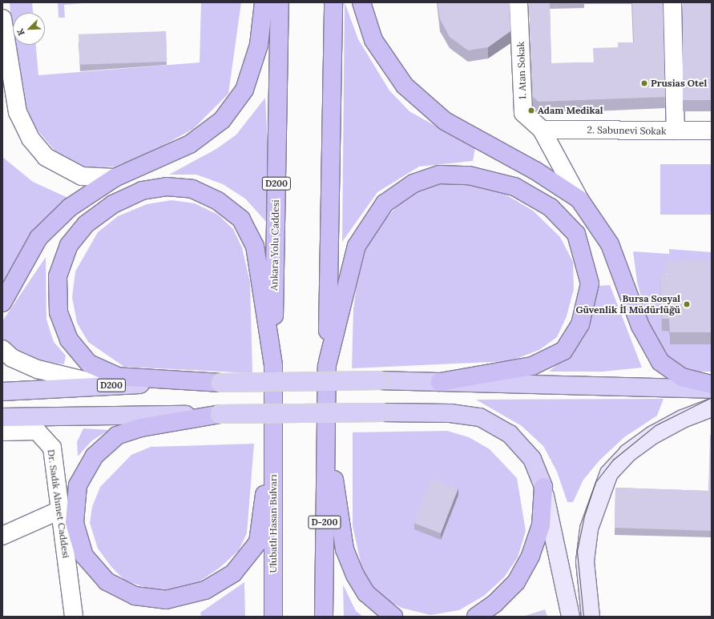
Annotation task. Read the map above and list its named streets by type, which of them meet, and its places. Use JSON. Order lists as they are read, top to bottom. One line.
{"streets":{"highway":["D200","Ankara Yolu Caddesi","D-200","Ulubatlı Hasan Bulvarı"],"street":["1. Atan Sokak","2. Sabunevi Sokak","Dr. Sadık Ahmet Caddesi"]},"crossings":[["1. Atan Sokak","2. Sabunevi Sokak"],["Ankara Yolu Caddesi","Ulubatlı Hasan Bulvarı"]],"places":["Prusias Otel","Adam Medikal","Bursa Sosyal Güvenlik İl Müdürlüğü"],"north":"bottom left"}
